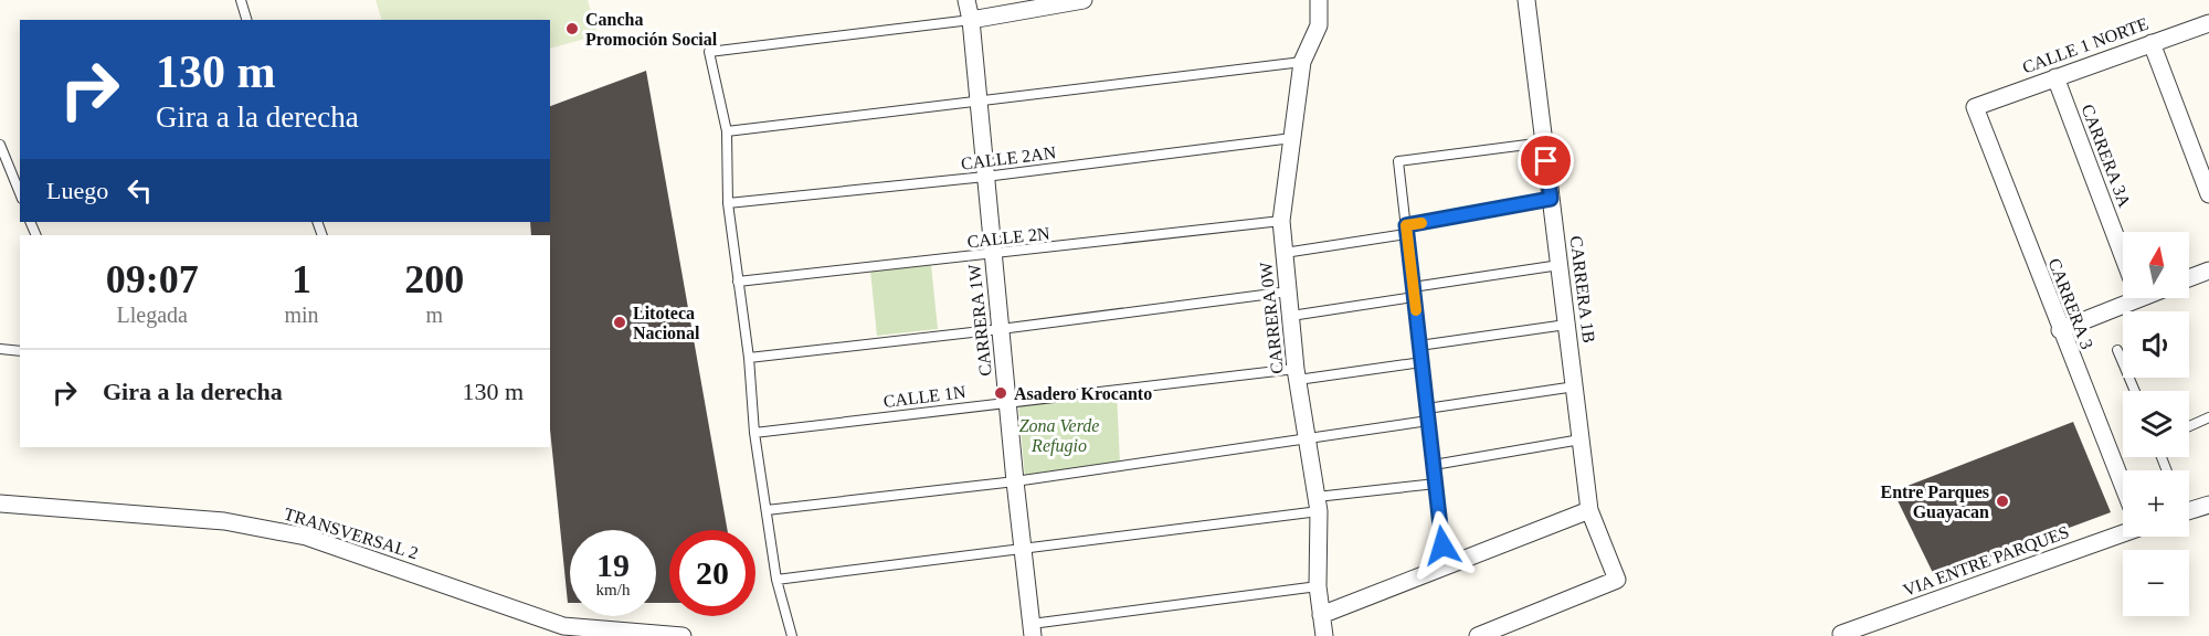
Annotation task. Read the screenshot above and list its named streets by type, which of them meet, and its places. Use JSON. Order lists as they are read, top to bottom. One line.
{"streets":{"street":["CALLE 1 NORTE","CARRERA 3A","CARRERA 1B","CARRERA 3","CARRERA 0W","CARRERA 1W","TRANSVERSAL 2","VIA ENTRE PARQUES"],"lane":["CALLE 2AN","CALLE 2N","CALLE 1N"]},"crossings":[["CALLE 1 NORTE","CARRERA 3A"],["CALLE 1 NORTE","CARRERA 3"],["CALLE 2AN","CARRERA 0W"],["CALLE 2AN","CARRERA 1W"],["CALLE 2N","CARRERA 0W"],["CALLE 2N","CARRERA 1W"],["CARRERA 0W","CALLE 1N"],["CARRERA 1W","CALLE 1N"]],"parks":["Zona Verde Refugio"],"places":["Cancha Promoción Social","Litoteca Nacional","Asadero Krocanto","Entre Parques Guayacan"],"north":"top","page":{"turn":["130 m","Gira a la derecha"],"then":"Luego","map_buttons":["+","−"],"eta":["09:07","Llegada","1","min","200","m"],"list":[{"name":"Gira a la derecha","value":"130 m"}],"speed":"19 km/h","limit":"20"}}
